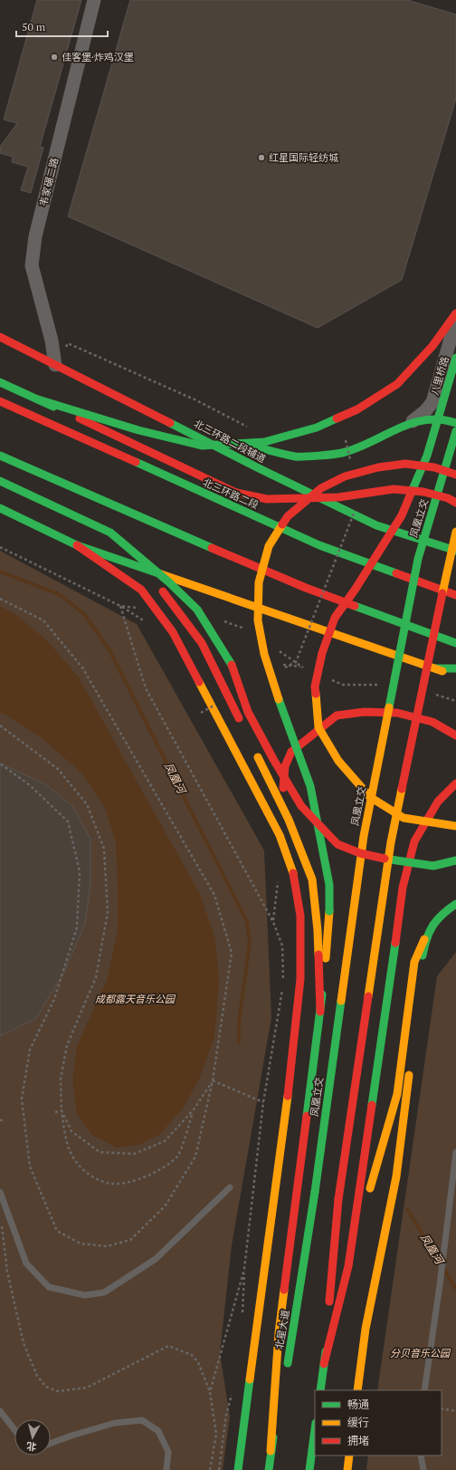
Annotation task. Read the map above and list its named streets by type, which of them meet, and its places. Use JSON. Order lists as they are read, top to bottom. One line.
{"streets":{"main road":["北三环路二段辅道","北三环路二段","凤凰立交","北星大道"],"street":["韦家碾二路","八里桥路"]},"crossings":[["韦家碾二路","北三环路二段辅道"],["凤凰立交","北星大道"]],"water":["凤凰河"],"parks":["成都露天音乐公园","分贝音乐公园"],"places":["佳客堡·炸鸡汉堡","红星国际轻纺城"],"legend":["畅通","缓行","拥堵"],"scale_bar":"50 m","north":"bottom"}
